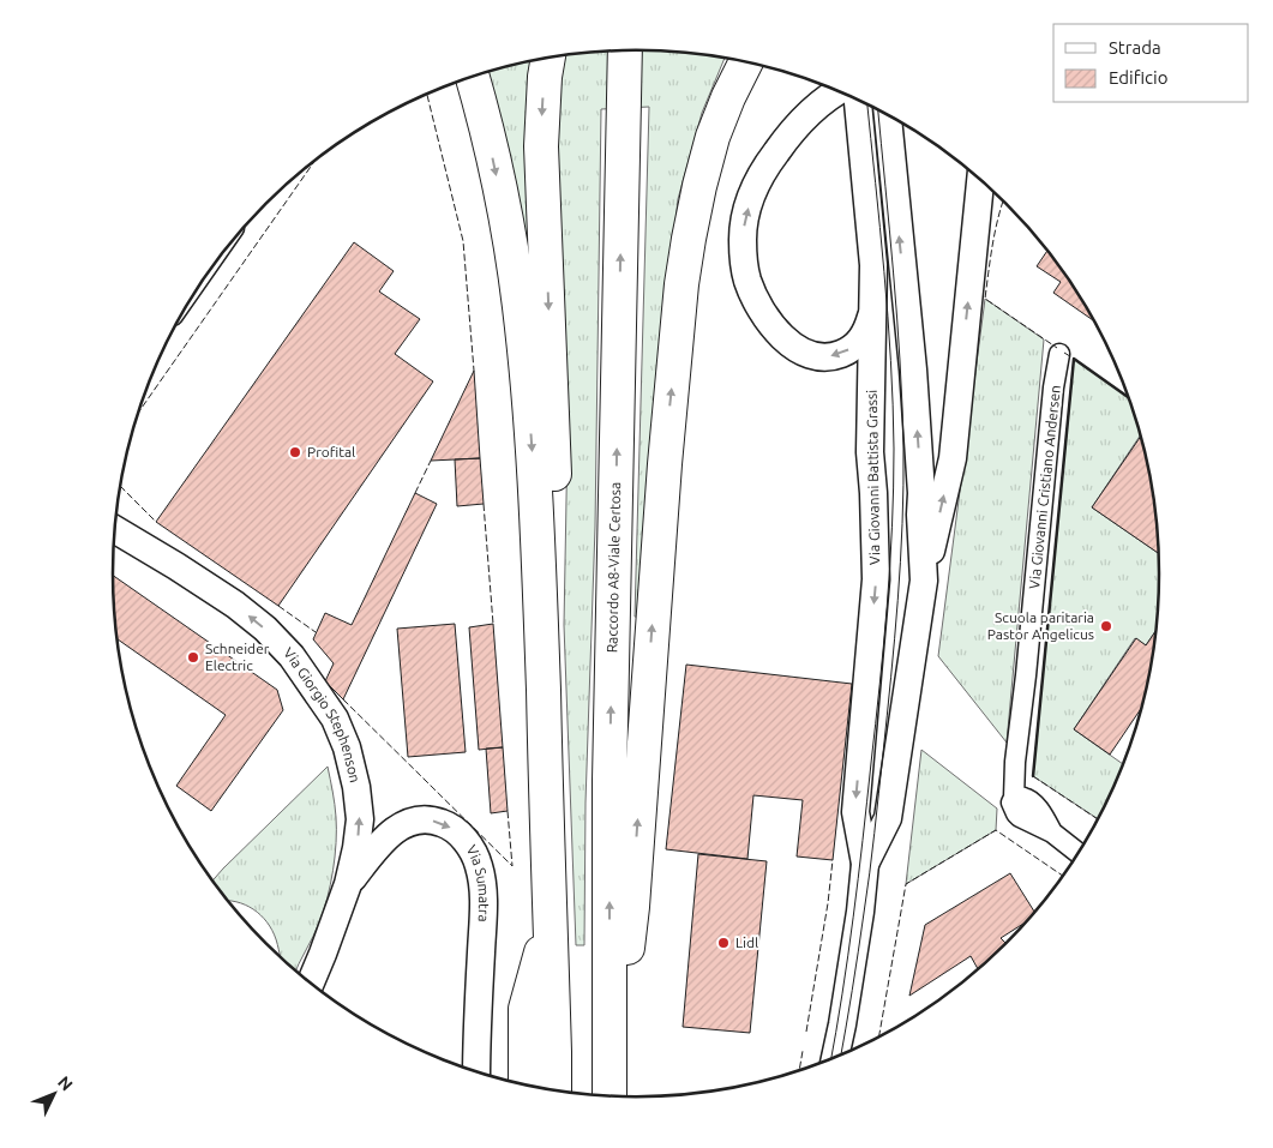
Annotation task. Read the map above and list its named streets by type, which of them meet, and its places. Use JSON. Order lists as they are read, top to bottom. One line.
{"streets":{"highway":["Raccordo A8-Viale Certosa"],"main road":["Via Giovanni Battista Grassi","Via Giorgio Stephenson","Via Sumatra"],"street":["Via Giovanni Cristiano Andersen"]},"crossings":[["Via Giorgio Stephenson","Via Sumatra"]],"one_way":["Via Giorgio Stephenson"],"places":["Profital","Scuola paritaria Pastor Angelicus","Schneider Electric","Lidl"],"legend":["Strada","Edificio"],"north":"top right"}
